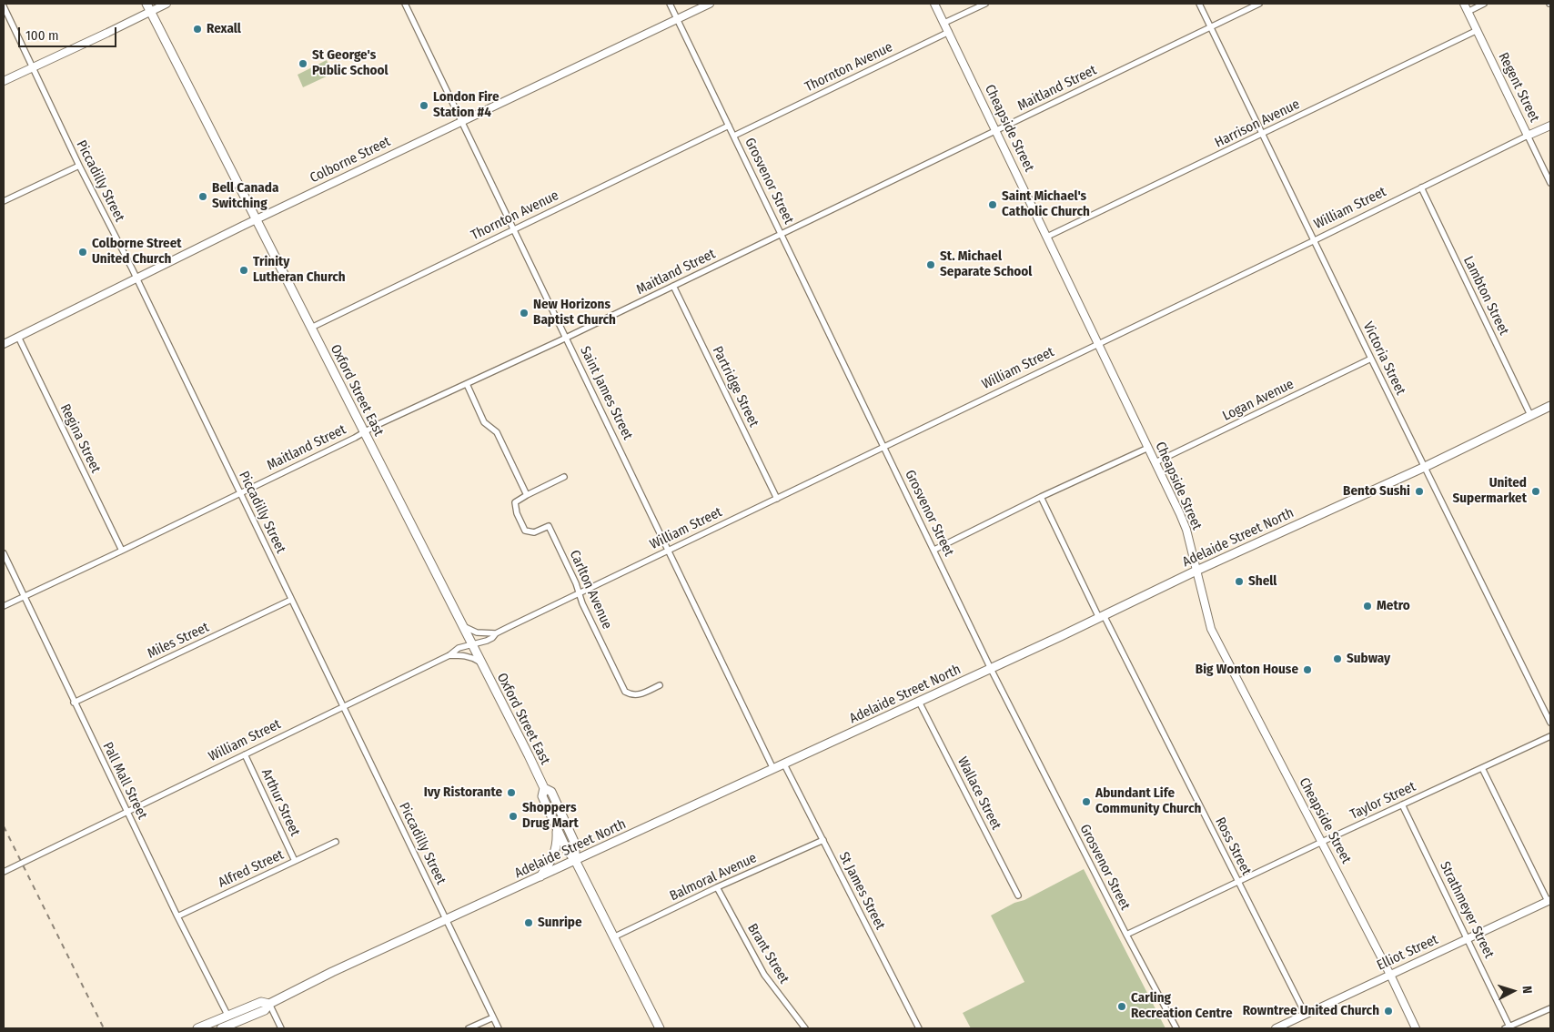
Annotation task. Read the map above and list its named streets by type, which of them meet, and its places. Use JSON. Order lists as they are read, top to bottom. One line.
{"streets":{"main road":["Oxford Street East","Adelaide Street North"],"street":["Thornton Avenue","Regent Street","Maitland Street","Harrison Avenue","Cheapside Street","Colborne Street","Piccadilly Street","Grosvenor Street","William Street","Lambton Street","Victoria Street","Partridge Street","Saint James Street","Logan Avenue","Regina Street","Carlton Avenue","Miles Street","Pall Mall Street","Wallace Street","Taylor Street","Arthur Street","Ross Street","Alfred Street","Balmoral Avenue","St James Street","Strathmeyer Street","Elliot Street","Brant Street"]},"crossings":[["Thornton Avenue","Cheapside Street"],["Thornton Avenue","Grosvenor Street"],["Thornton Avenue","Oxford Street East"],["Thornton Avenue","Saint James Street"],["Regent Street","Harrison Avenue"],["Regent Street","William Street"],["Maitland Street","Cheapside Street"],["Maitland Street","Piccadilly Street"],["Maitland Street","Grosvenor Street"],["Maitland Street","Victoria Street"],["Maitland Street","Partridge Street"],["Maitland Street","Oxford Street East"],["Maitland Street","Saint James Street"],["Maitland Street","Regina Street"],["Maitland Street","Pall Mall Street"],["Harrison Avenue","Cheapside Street"],["Harrison Avenue","Victoria Street"],["Cheapside Street","William Street"],["Cheapside Street","Logan Avenue"],["Cheapside Street","Adelaide Street North"],["Cheapside Street","Taylor Street"],["Cheapside Street","Elliot Street"],["Colborne Street","Piccadilly Street"],["Colborne Street","Grosvenor Street"],["Colborne Street","Oxford Street East"],["Colborne Street","Saint James Street"],["Colborne Street","Regina Street"],["Piccadilly Street","William Street"],["Piccadilly Street","Adelaide Street North"],["Piccadilly Street","Miles Street"],["Grosvenor Street","William Street"],["Grosvenor Street","Adelaide Street North"],["Grosvenor Street","Taylor Street"],["William Street","Lambton Street"],["William Street","Victoria Street"],["William Street","Partridge Street"],["William Street","Oxford Street East"],["William Street","Saint James Street"],["William Street","Carlton Avenue"],["William Street","Pall Mall Street"],["William Street","Arthur Street"],["Lambton Street","Adelaide Street North"],["Victoria Street","Logan Avenue"],["Victoria Street","Adelaide Street North"],["Oxford Street East","Adelaide Street North"],["Oxford Street East","Balmoral Avenue"],["Saint James Street","Adelaide Street North"],["Adelaide Street North","Pall Mall Street"],["Adelaide Street North","Wallace Street"],["Adelaide Street North","Ross Street"],["Adelaide Street North","St James Street"],["Miles Street","Pall Mall Street"],["Pall Mall Street","Alfred Street"],["Taylor Street","Ross Street"],["Taylor Street","Strathmeyer Street"],["Arthur Street","Alfred Street"],["Ross Street","Elliot Street"],["Balmoral Avenue","St James Street"],["Balmoral Avenue","Brant Street"],["Strathmeyer Street","Elliot Street"]],"places":["Rexall","St George's Public School","London Fire Station #4","Bell Canada Switching","Saint Michael's Catholic Church","Colborne Street United Church","St. Michael Separate School","Trinity Lutheran Church","New Horizons Baptist Church","Bento Sushi","United Supermarket","Shell","Metro","Subway","Big Wonton House","Ivy Ristorante","Abundant Life Community Church","Shoppers Drug Mart","Sunripe","Carling Recreation Centre","Rowntree United Church"],"scale_bar":"100 m","north":"right"}
